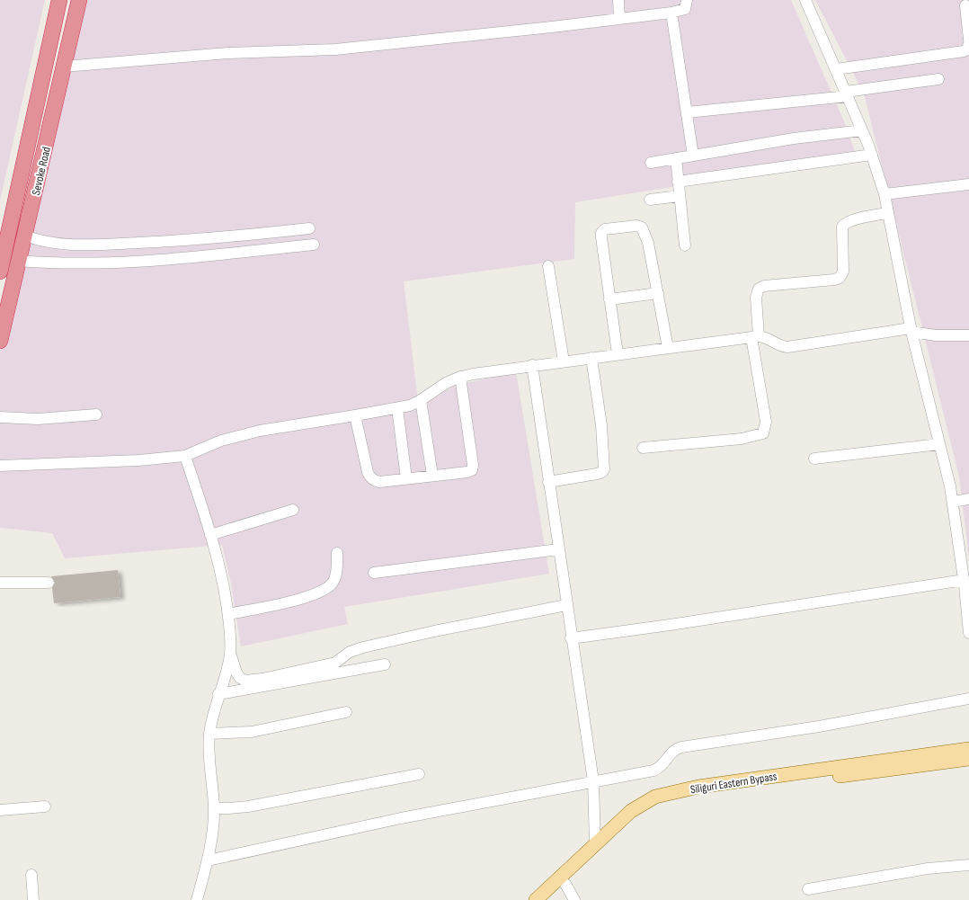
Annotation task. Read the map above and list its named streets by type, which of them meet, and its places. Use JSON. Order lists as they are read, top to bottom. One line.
{"streets":{"highway":["Sevoke Road"],"main road":["Siliguri Eastern Bypass"]}}
